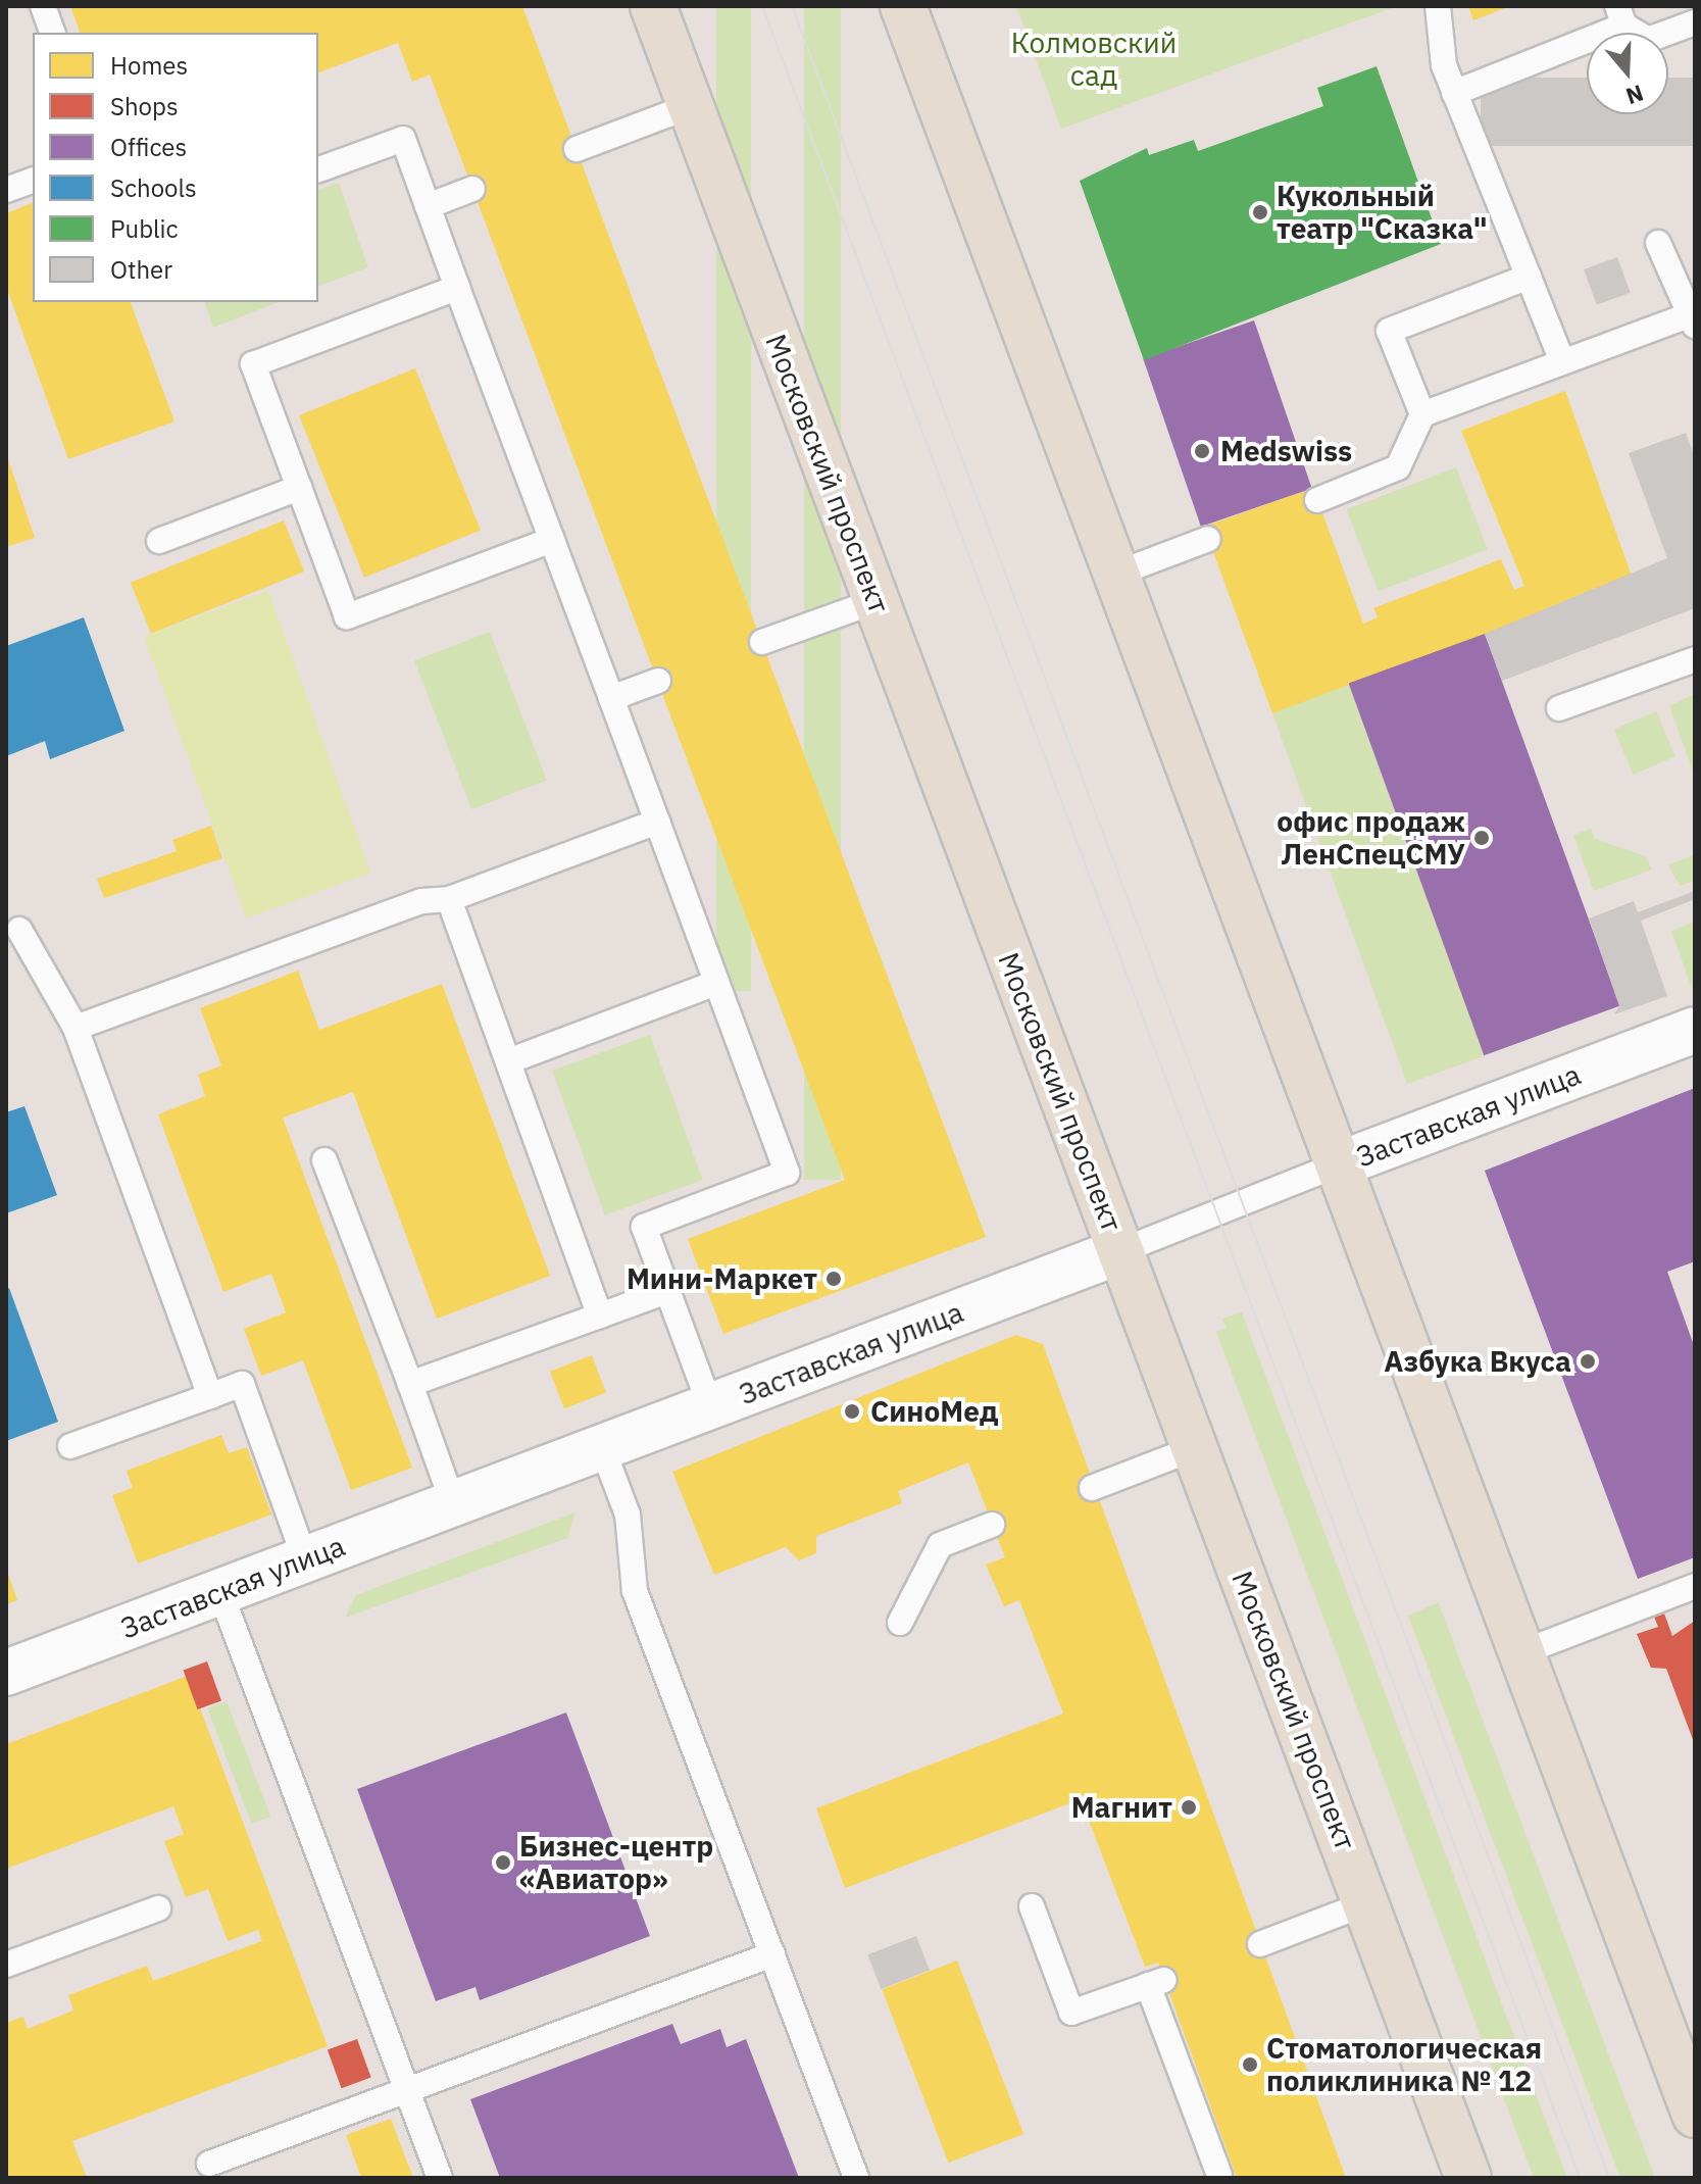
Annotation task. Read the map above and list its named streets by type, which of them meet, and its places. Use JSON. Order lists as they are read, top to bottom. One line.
{"streets":{"main road":["Московский проспект"],"street":["Заставская улица"]},"crossings":[["Московский проспект","Заставская улица"]],"parks":["Колмовский сад"],"places":["Кукольный театр \"Сказка\"","Medswiss","офис продаж ЛенСпецСМУ","Мини-Маркет","Азбука Вкуса","СиноМед","Магнит","Бизнес-центр «Авиатор»","Стоматологическая поликлиника № 12"],"legend":["Homes","Shops","Offices","Schools","Public","Other"],"north":"bottom"}
